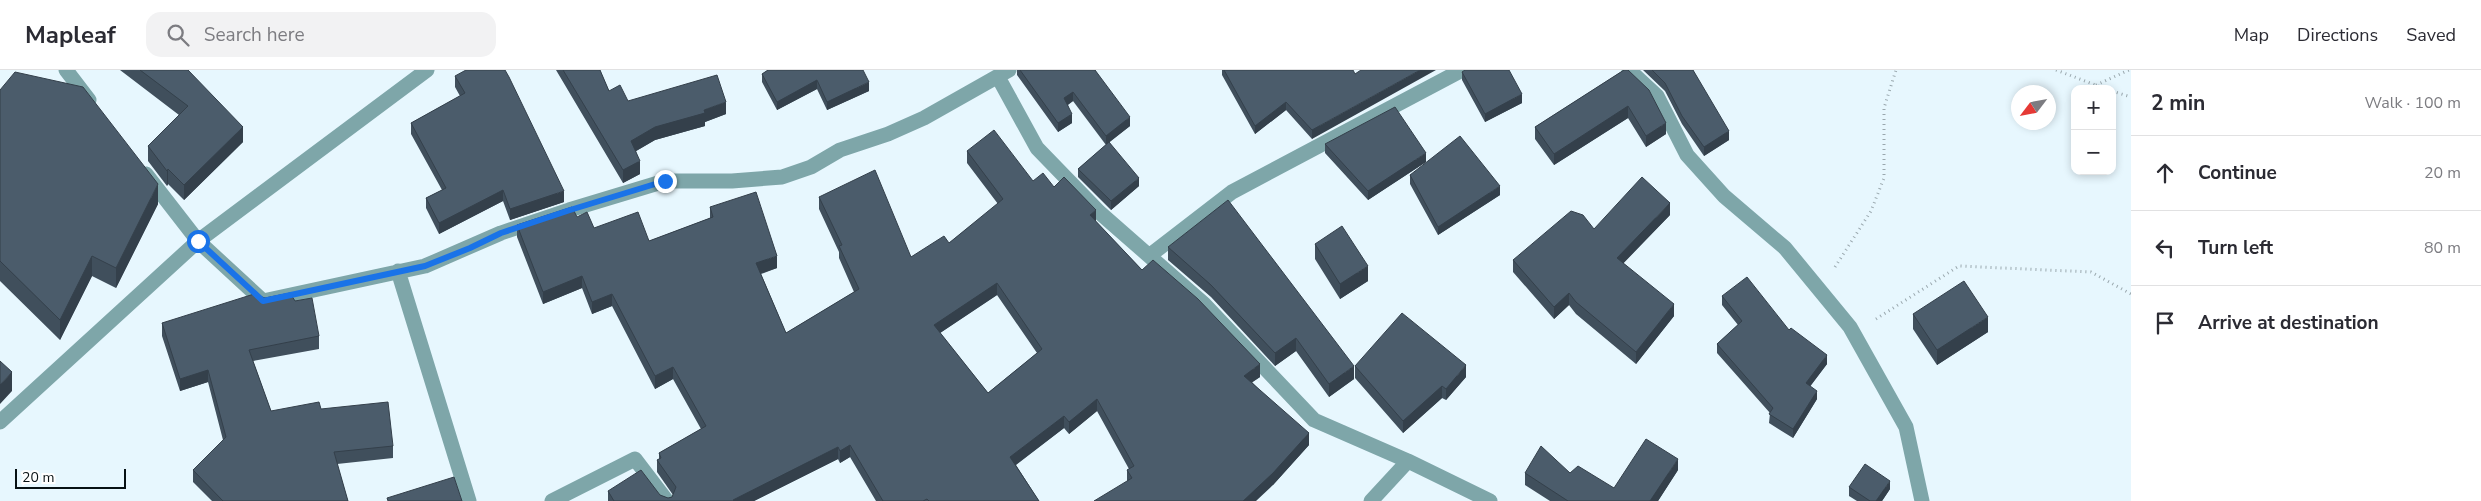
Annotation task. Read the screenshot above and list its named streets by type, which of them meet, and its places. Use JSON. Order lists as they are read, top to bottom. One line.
{"scale_bar":"20 m","north":"bottom left","page":{"header":"Mapleaf","search":"Search here","nav":["Map","Directions","Saved"],"heading":["2 min","Walk · 100 m"],"map_buttons":["+","−"],"list":[["Continue","20 m"],["Turn left","80 m"],"Arrive at destination"],"scale":"20 m"}}
